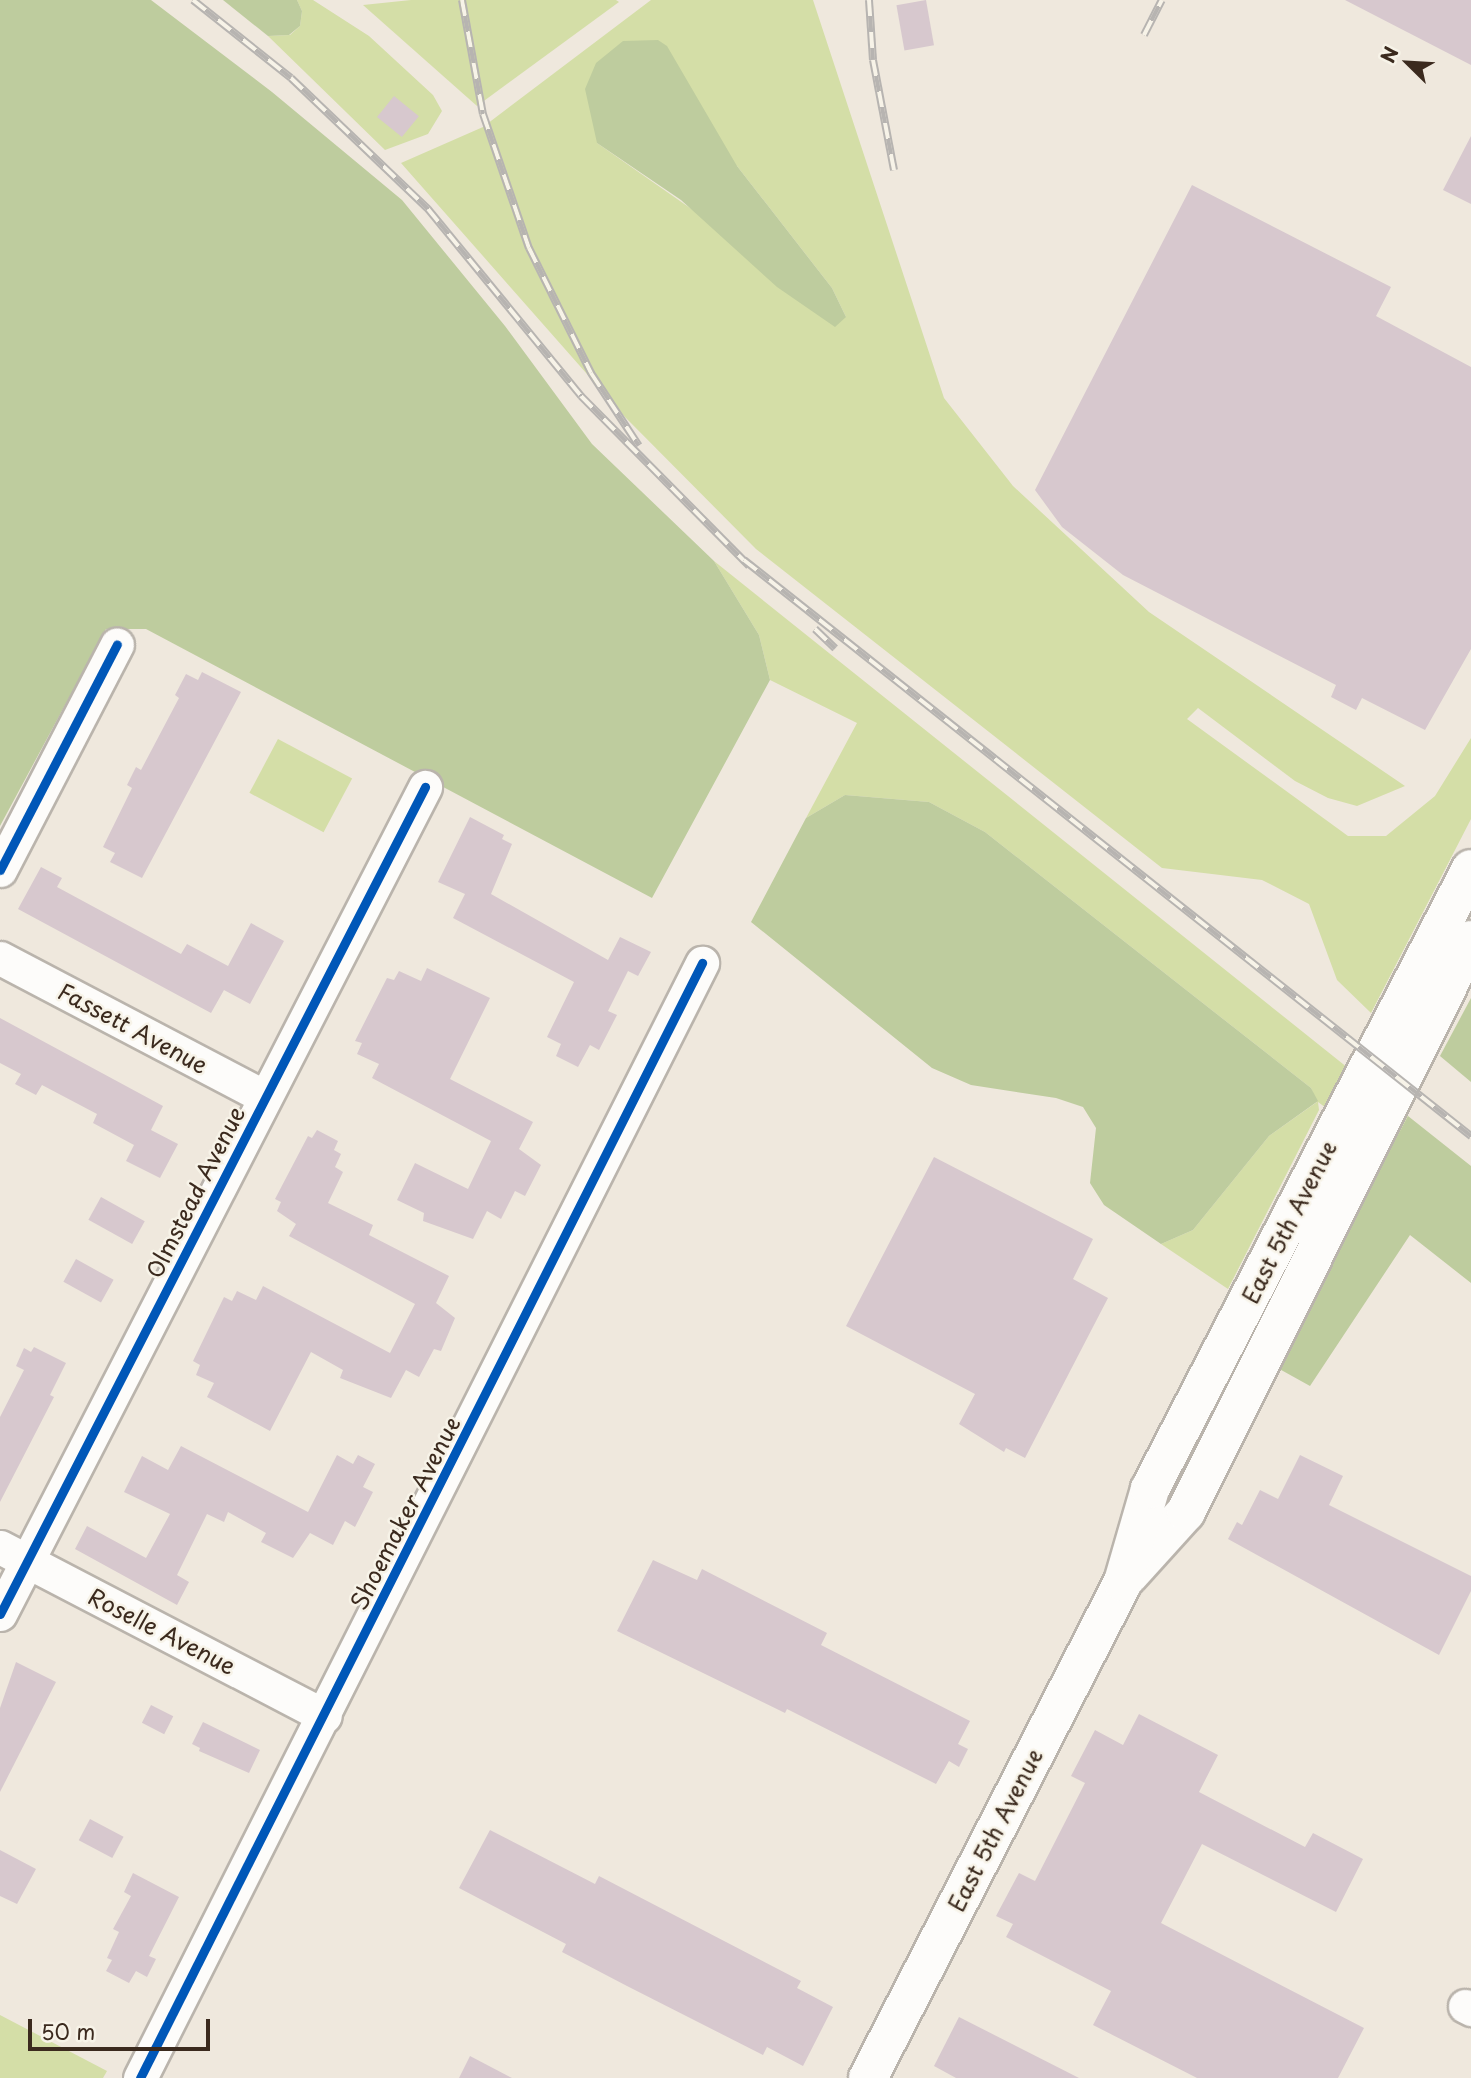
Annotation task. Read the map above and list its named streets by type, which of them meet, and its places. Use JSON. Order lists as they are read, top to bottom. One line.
{"streets":{"main road":["East 5th Avenue"],"street":["Fassett Avenue","Olmstead Avenue","Shoemaker Avenue","Roselle Avenue"]},"crossings":[["Fassett Avenue","Olmstead Avenue"],["Olmstead Avenue","Roselle Avenue"],["Shoemaker Avenue","Roselle Avenue"]],"scale_bar":"50 m","north":"top left"}
